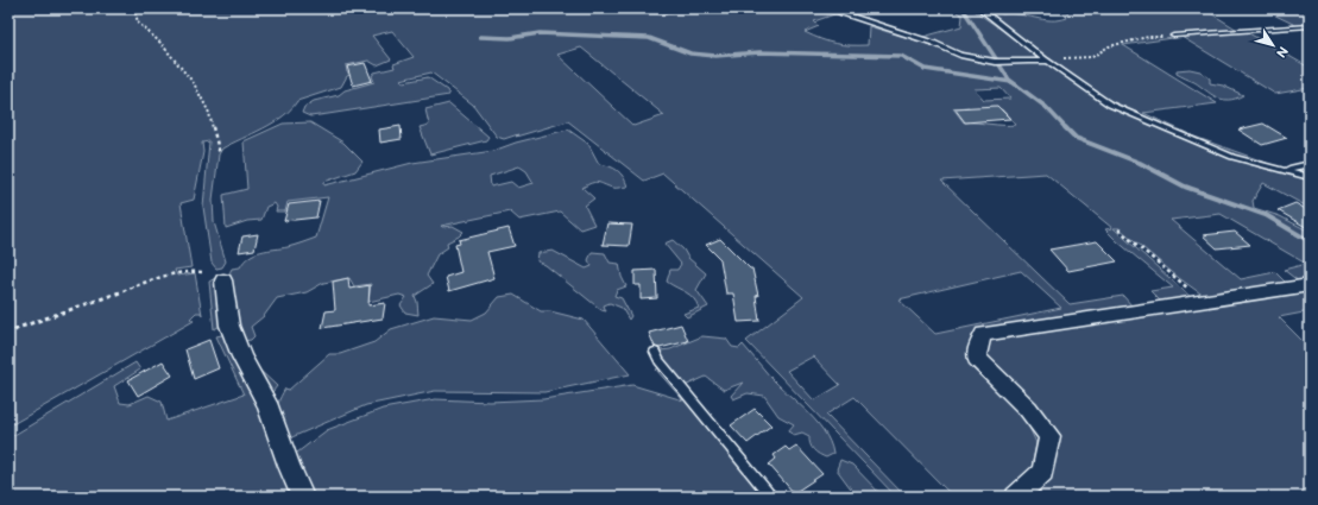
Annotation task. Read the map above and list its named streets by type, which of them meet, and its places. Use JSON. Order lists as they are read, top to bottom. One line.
{"north":"bottom right"}
